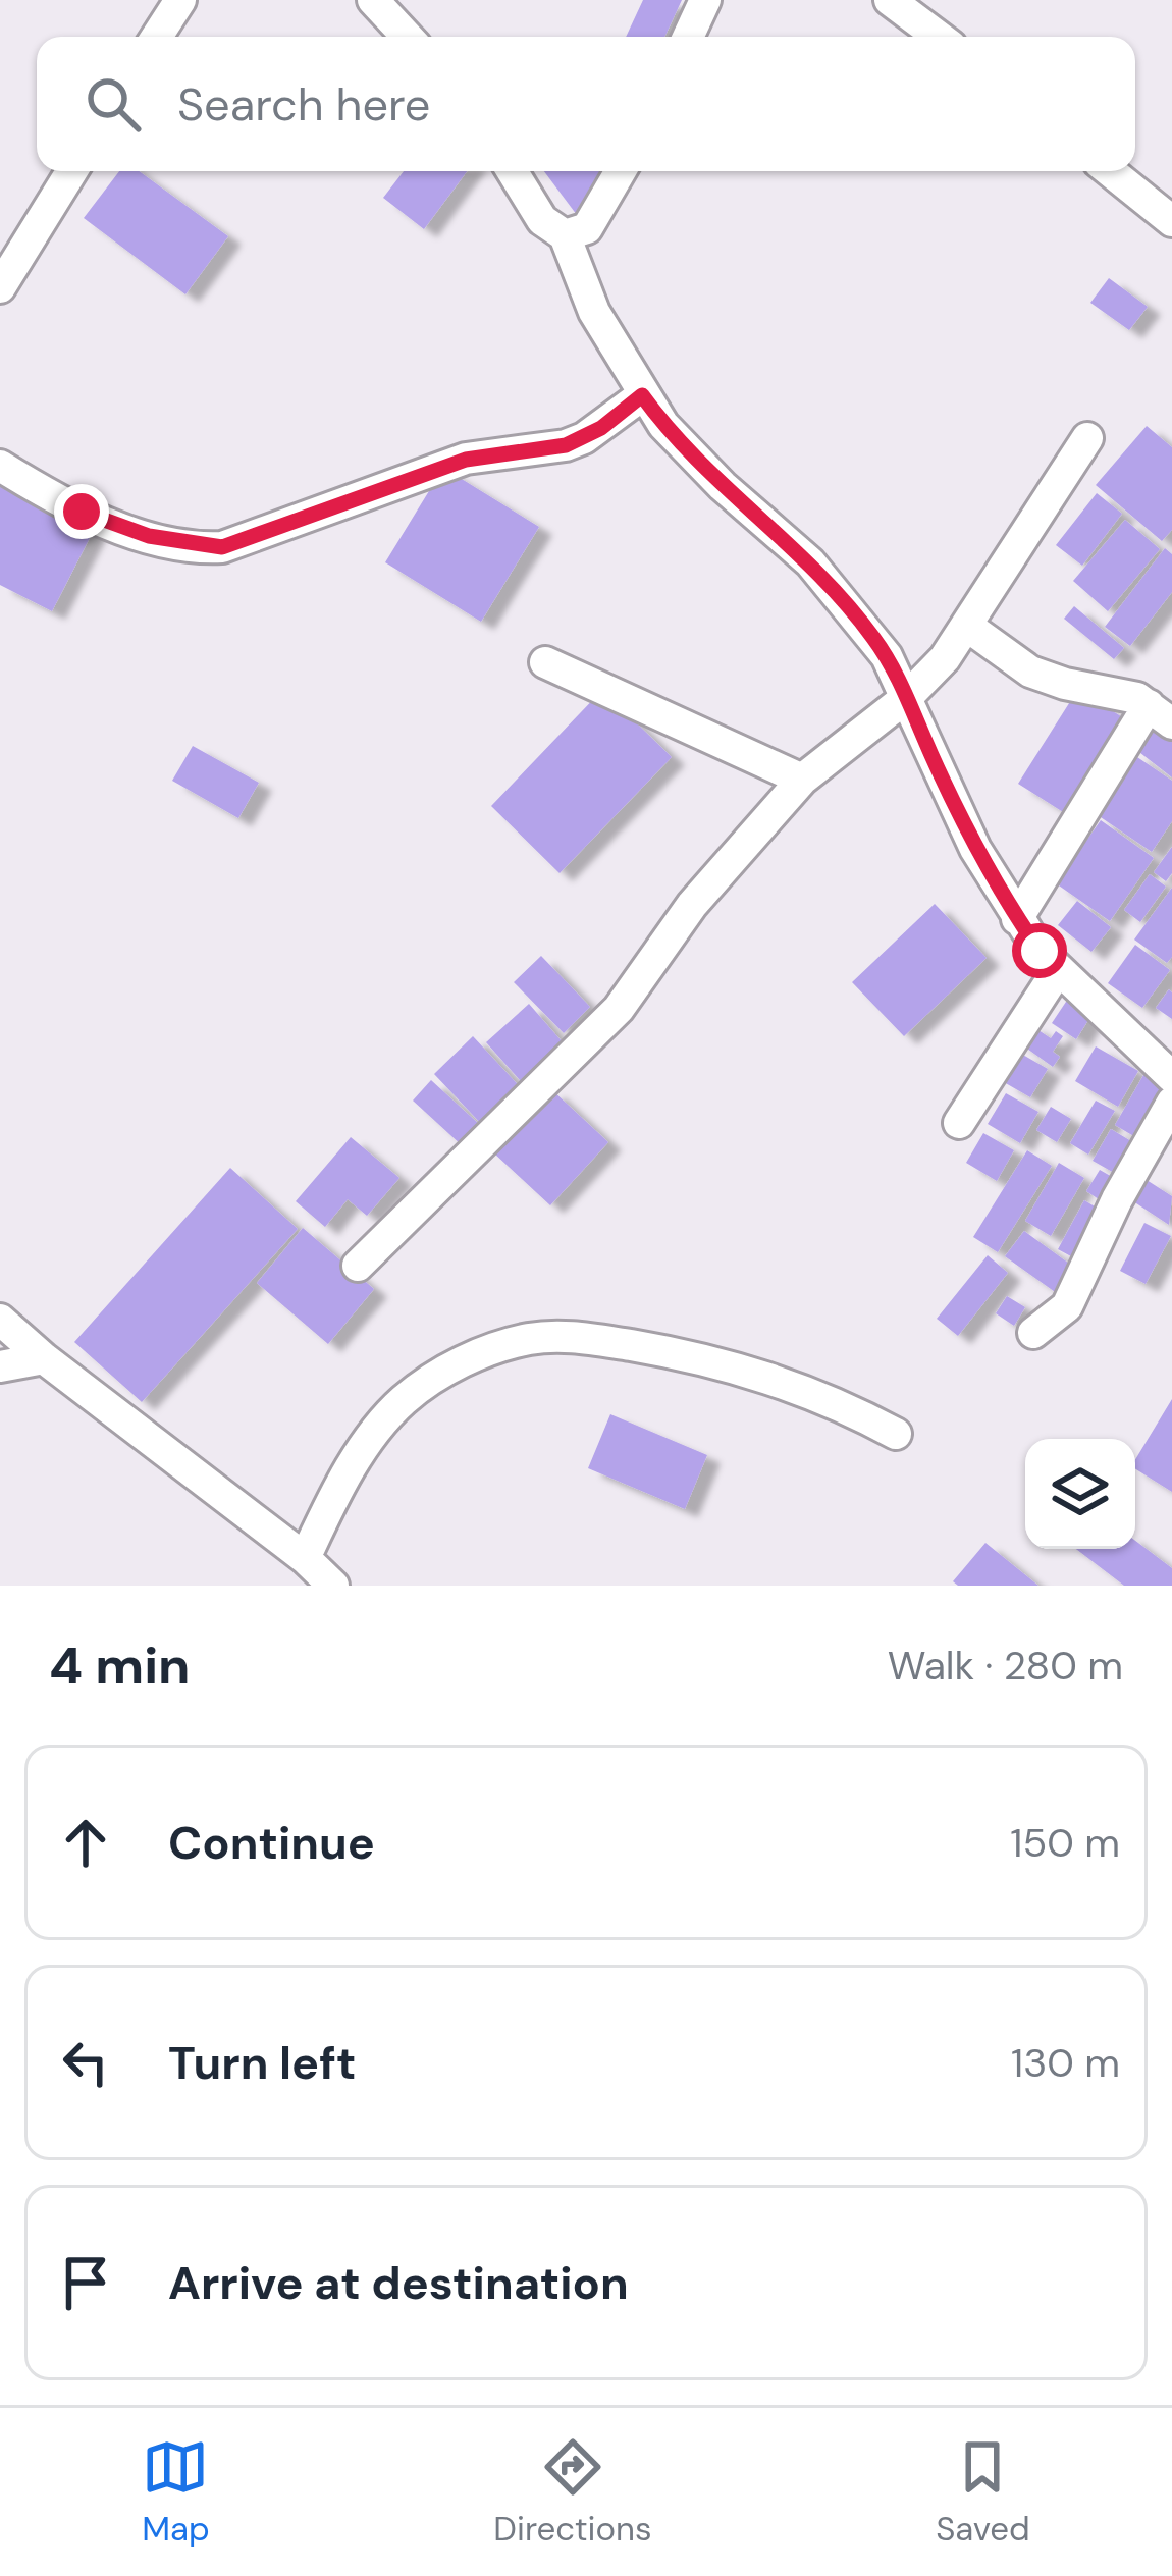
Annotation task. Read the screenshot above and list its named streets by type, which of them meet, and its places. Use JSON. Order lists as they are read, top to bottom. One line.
{"page":{"search":"Search here","heading":["4 min","Walk · 280 m"],"list":[["Continue","150 m"],["Turn left","130 m"],"Arrive at destination"],"nav":["Map","Directions","Saved"]}}
